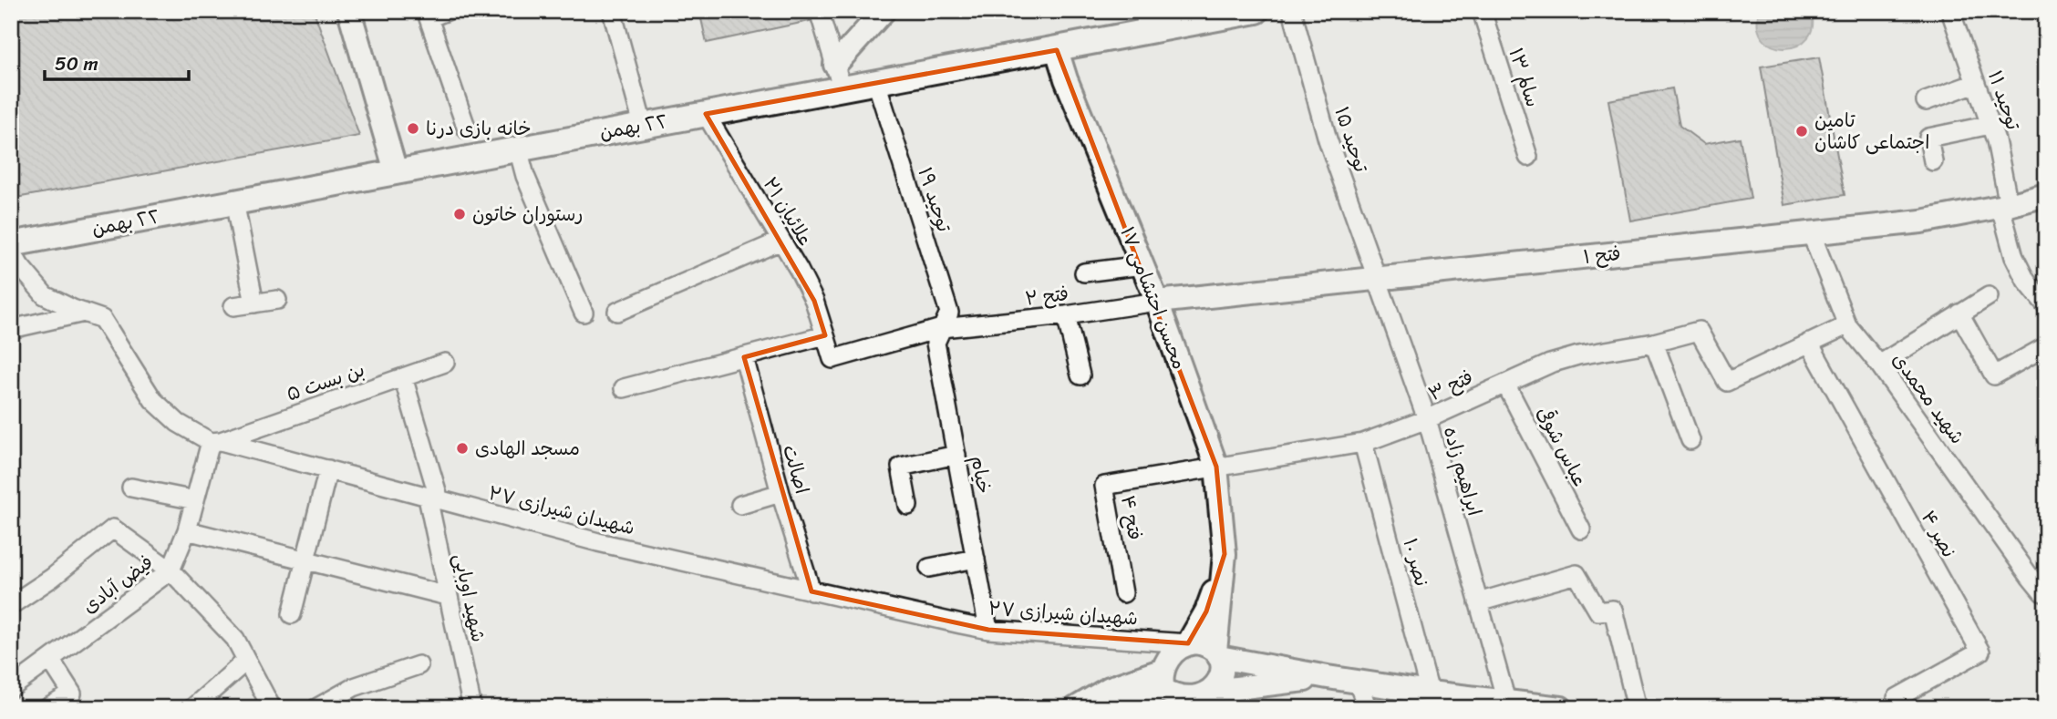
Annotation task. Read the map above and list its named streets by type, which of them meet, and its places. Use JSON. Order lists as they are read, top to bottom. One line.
{"streets":{"main road":["٢٢ بهمن"],"street":["سالم ۱۳","توحید ۱۱","توحید ۱۵","توحید ۱۹","علائیان ۲۱","فتح ۱","فتح ۲","محسن احتشامی ۱۷","بن بست ۵","فتح ۳","شهید محمدی","عباس شوقی","اصالت","ابراهیم زاده","خیام","شهیدان شیرازی ۲۷","فتح ۴","نصر ۴","نصر ۱۰","فیض آبادی","شهید اوبایی"]},"crossings":[["توحید ۱۱","فتح ۱"],["٢٢ بهمن","توحید ۱۹"],["٢٢ بهمن","علائیان ۲۱"],["٢٢ بهمن","محسن احتشامی ۱۷"],["توحید ۱۵","فتح ۱"],["توحید ۱۵","ابراهیم زاده"],["توحید ۱۹","علائیان ۲۱"],["توحید ۱۹","فتح ۲"],["توحید ۱۹","خیام"],["علائیان ۲۱","فتح ۲"],["علائیان ۲۱","خیام"],["فتح ۱","فتح ۲"],["فتح ۱","محسن احتشامی ۱۷"],["فتح ۱","شهید محمدی"],["فتح ۱","ابراهیم زاده"],["فتح ۲","محسن احتشامی ۱۷"],["فتح ۲","خیام"],["محسن احتشامی ۱۷","فتح ۳"],["محسن احتشامی ۱۷","شهیدان شیرازی ۲۷"],["محسن احتشامی ۱۷","فتح ۴"],["بن بست ۵","شهیدان شیرازی ۲۷"],["بن بست ۵","فیض آبادی"],["بن بست ۵","شهید اوبایی"],["فتح ۳","عباس شوقی"],["فتح ۳","ابراهیم زاده"],["فتح ۳","فتح ۴"],["فتح ۳","نصر ۴"],["فتح ۳","نصر ۱۰"],["اصالت","شهیدان شیرازی ۲۷"],["خیام","شهیدان شیرازی ۲۷"],["شهیدان شیرازی ۲۷","فیض آبادی"],["شهیدان شیرازی ۲۷","شهید اوبایی"]],"places":["خانه بازی درنا","تامین اجتماعی کاشان","رستوران خاتون","مسجد الهادی"],"scale_bar":"50 m"}
